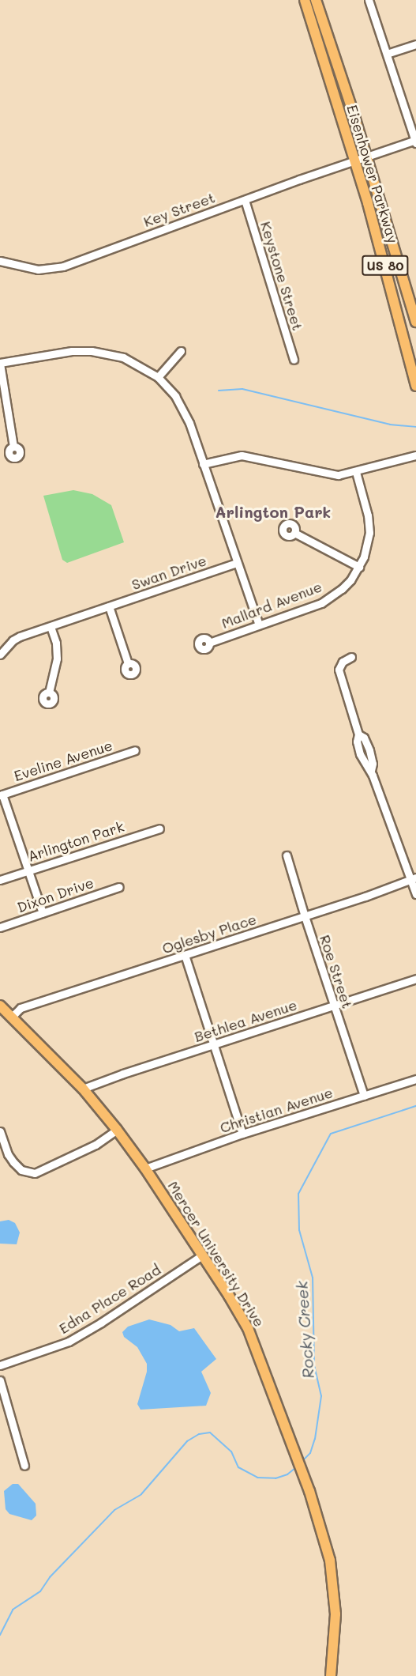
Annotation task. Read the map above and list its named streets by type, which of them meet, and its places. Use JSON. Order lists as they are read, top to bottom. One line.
{"streets":{"main road":["Eisenhower Parkway","US 80","Mercer University Drive"],"street":["Key Street","Keystone Street","Swan Drive","Mallard Avenue","Eveline Avenue","Arlington Park","Dixon Drive","Oglesby Place","Roe Street","Bethlea Avenue","Christian Avenue","Edna Place Road"]},"crossings":[["Eisenhower Parkway","Key Street"],["Key Street","Keystone Street"],["Oglesby Place","Roe Street"],["Oglesby Place","Mercer University Drive"],["Roe Street","Bethlea Avenue"],["Roe Street","Christian Avenue"],["Bethlea Avenue","Mercer University Drive"],["Christian Avenue","Mercer University Drive"],["Mercer University Drive","Edna Place Road"]],"districts":["Arlington Park"],"water":["Rocky Creek"]}
